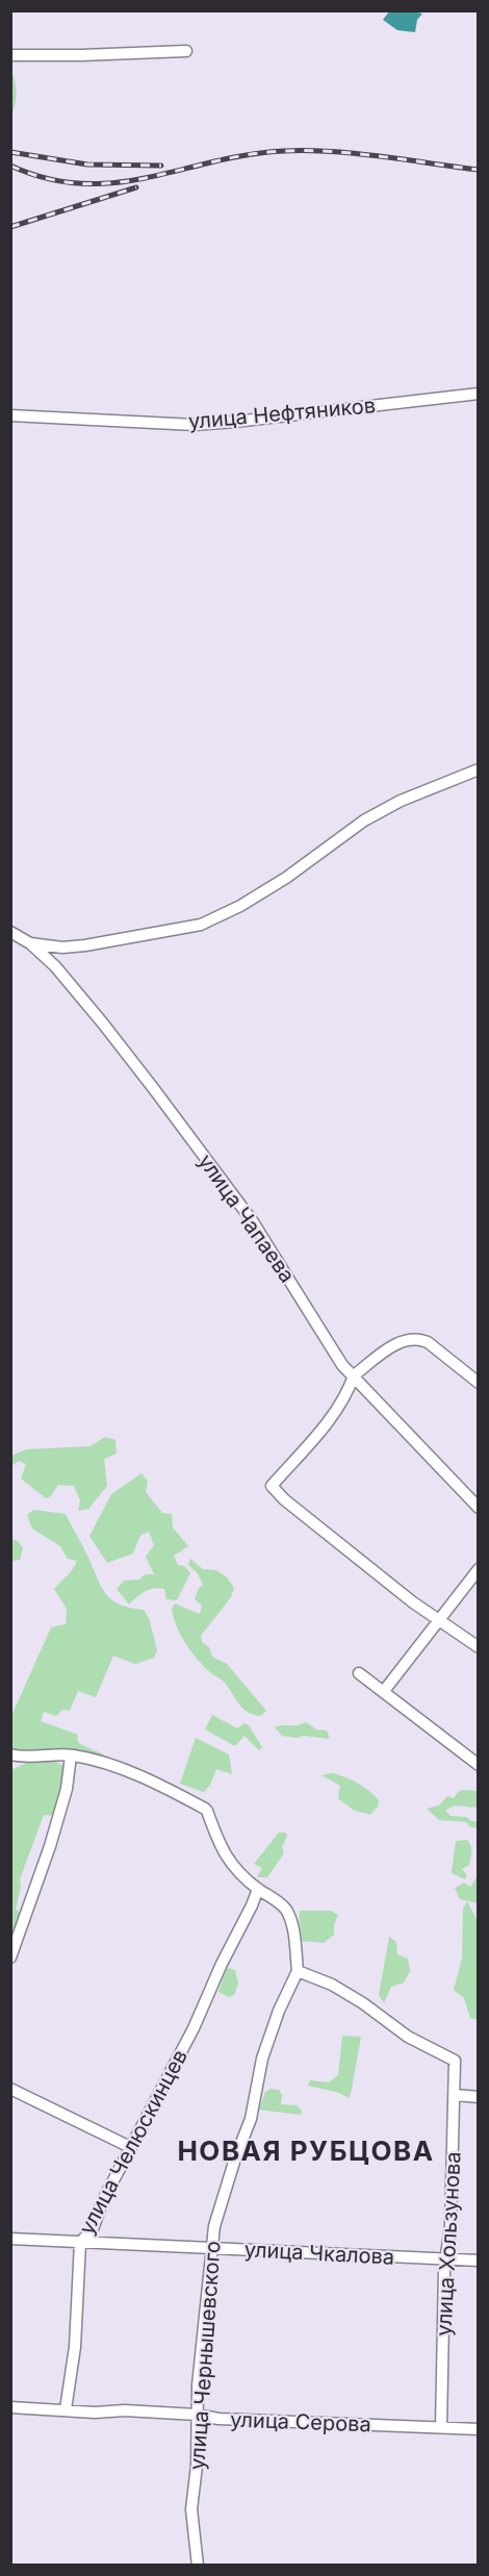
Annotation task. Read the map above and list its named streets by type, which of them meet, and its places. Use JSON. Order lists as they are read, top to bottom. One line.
{"streets":{"street":["улица Нефтяников","улица Чапаева","улица Челюскинцев","улица Хользунова","улица Чкалова","улица Чернышевского","улица Серова"]},"crossings":[["улица Челюскинцев","улица Чкалова"],["улица Челюскинцев","улица Серова"],["улица Хользунова","улица Чкалова"],["улица Хользунова","улица Чернышевского"],["улица Хользунова","улица Серова"],["улица Чкалова","улица Чернышевского"],["улица Чернышевского","улица Серова"]],"districts":["НОВАЯ РУБЦОВА"]}
